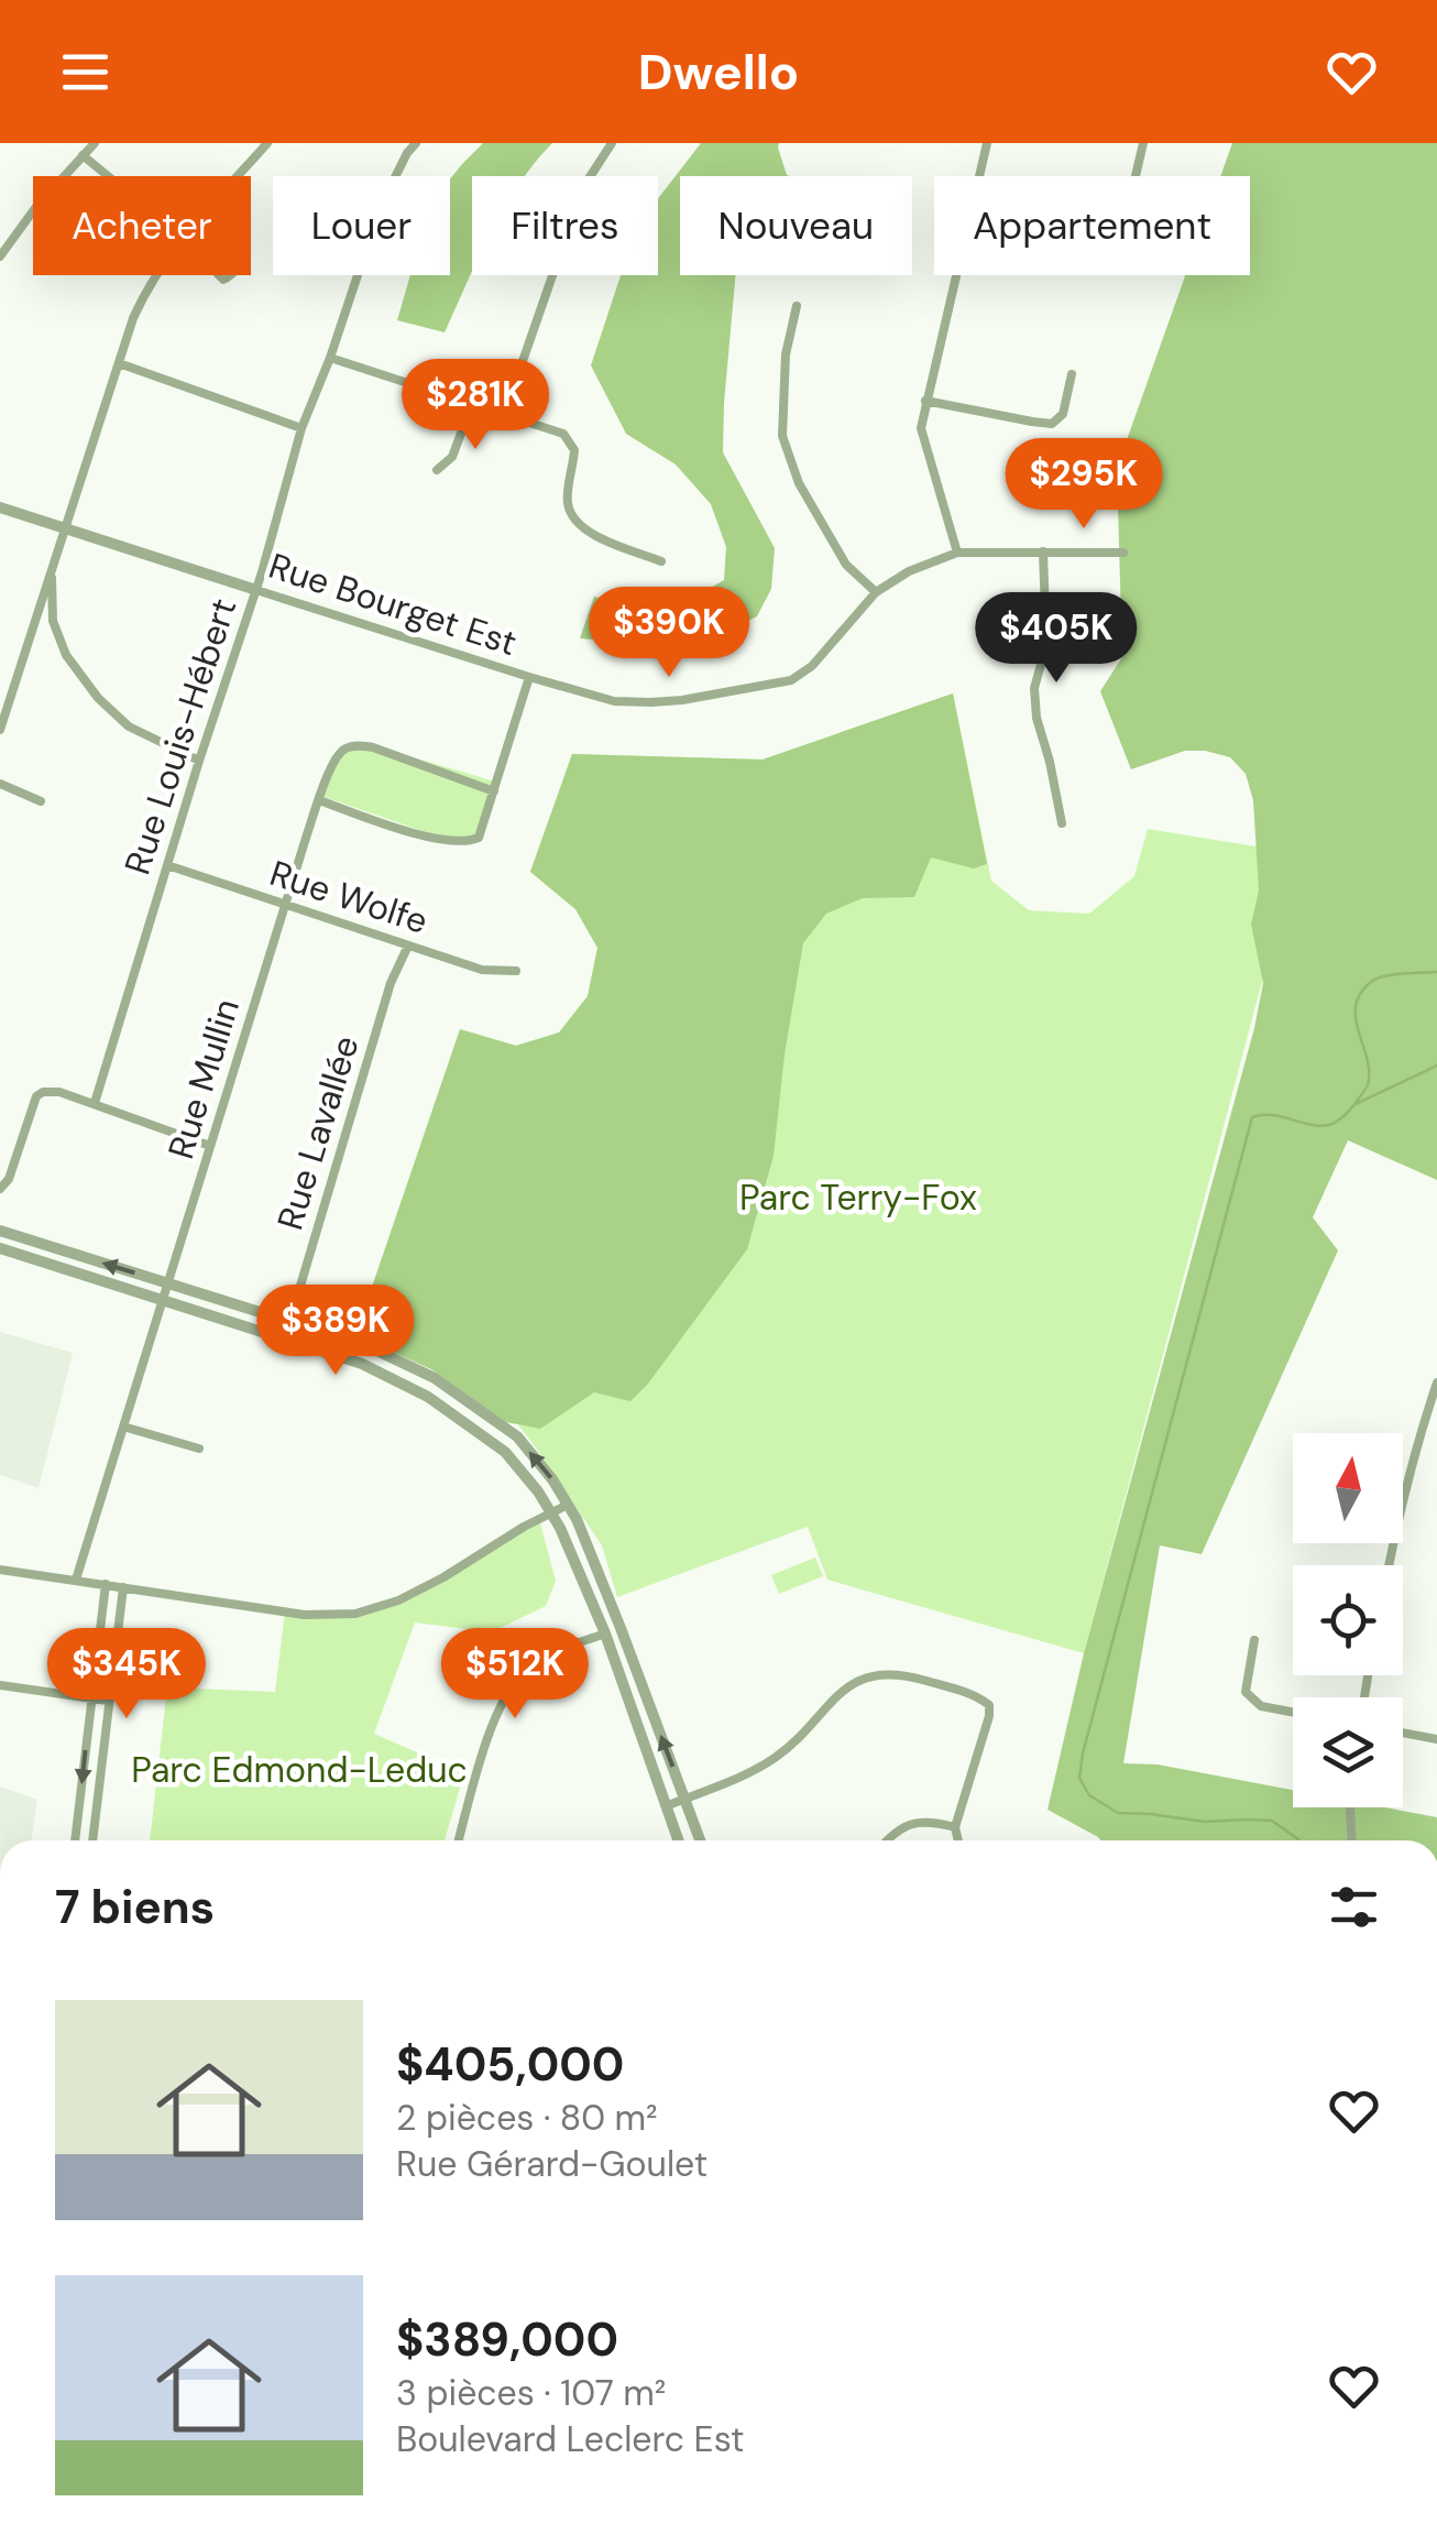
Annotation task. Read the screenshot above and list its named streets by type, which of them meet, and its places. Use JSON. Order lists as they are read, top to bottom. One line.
{"streets":{"street":["Rue Bourget Est","Rue Louis-Hébert","Rue Wolfe","Rue Mullin","Rue Lavallée"]},"crossings":[["Rue Bourget Est","Rue Louis-Hébert"],["Rue Louis-Hébert","Rue Wolfe"],["Rue Wolfe","Rue Mullin"],["Rue Wolfe","Rue Lavallée"]],"parks":["Parc Terry-Fox","Parc Edmond-Leduc"],"north":"top","page":{"header":"Dwello","chip":["Acheter","Louer","Filtres","Nouveau","Appartement"],"price":["$281K","$295K","$390K","$405K","$389K","$345K","$512K"],"heading":"7 biens","list":[{"name":"$405,000","note":"2 pièces · 80 m² · Rue Gérard-Goulet"},{"name":"$389,000","note":"3 pièces · 107 m² · Boulevard Leclerc Est"}]}}
